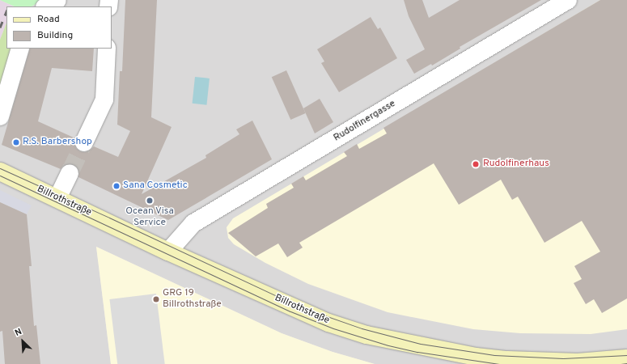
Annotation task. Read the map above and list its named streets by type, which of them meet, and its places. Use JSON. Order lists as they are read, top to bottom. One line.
{"streets":{"main road":["Billrothstraße"],"street":["Rudolfinergasse"]},"crossings":[["Rudolfinergasse","Billrothstraße"]],"places":["R.S. Barbershop","Rudolfinerhaus","Sana Cosmetic","Ocean Visa Service","GRG 19 Billrothstraße"],"legend":["Road","Building"],"north":"top left"}
